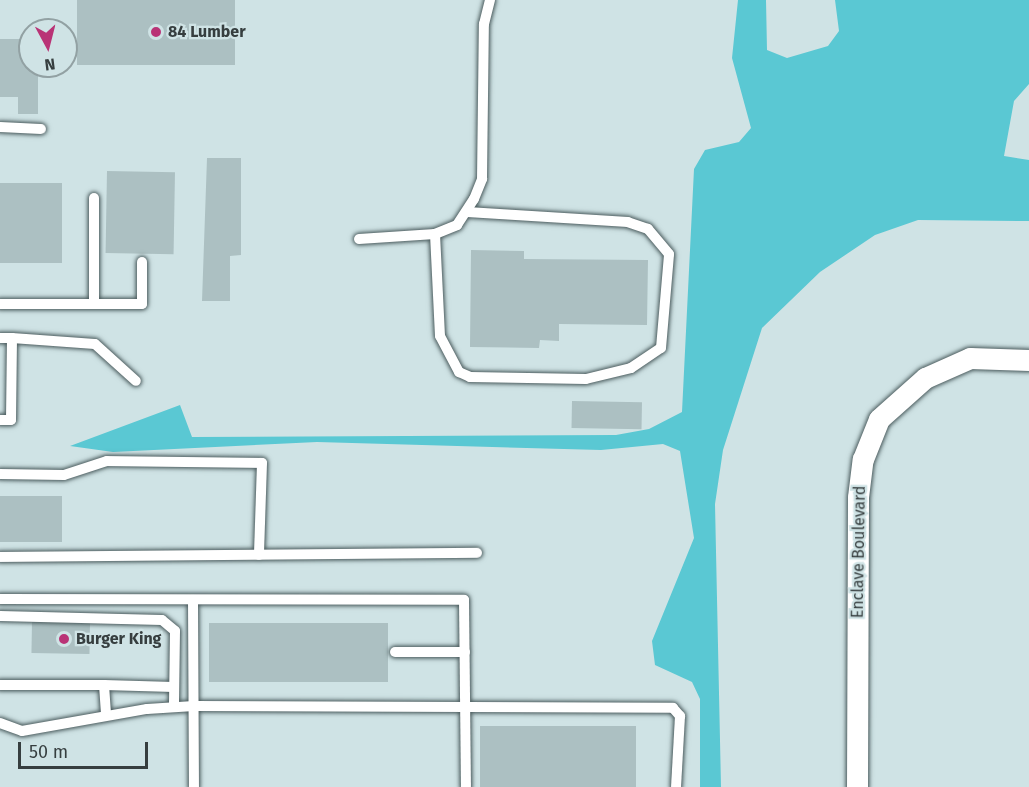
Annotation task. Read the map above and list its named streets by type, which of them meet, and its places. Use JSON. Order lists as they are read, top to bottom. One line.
{"streets":{"street":["Enclave Boulevard"]},"places":["84 Lumber","Burger King"],"scale_bar":"50 m","north":"bottom"}
